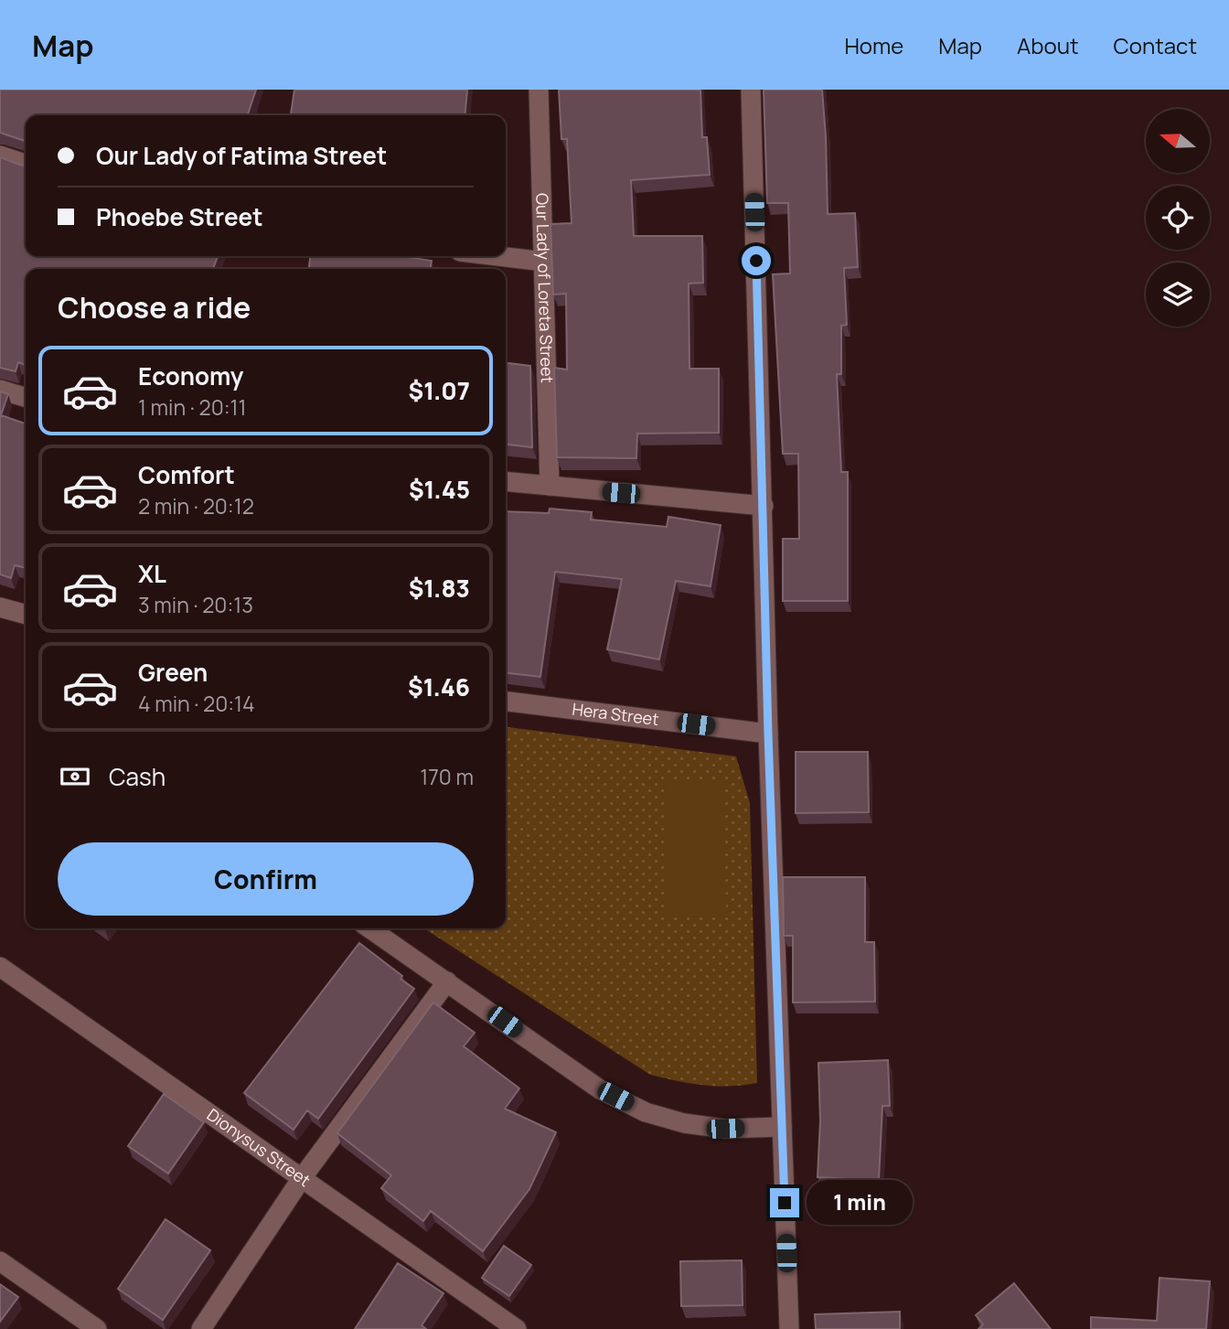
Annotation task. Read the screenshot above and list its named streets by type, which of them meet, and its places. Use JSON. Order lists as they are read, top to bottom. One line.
{"streets":{"street":["Our Lady of Loreta Street","Hera Street","Dionysus Street"]},"north":"left","page":{"header":"Map","nav":["Home","Map","About","Contact"],"banner":["Our Lady of Fatima Street","Phoebe Street"],"heading":"Choose a ride","list":[{"name":"Economy","note":"1 min · 20:11","value":"$1.07"},{"name":"Comfort","note":"2 min · 20:12","value":"$1.45"},{"name":"XL","note":"3 min · 20:13","value":"$1.83"},{"name":"Green","note":"4 min · 20:14","value":"$1.46"}],"pay":["Cash","170 m"],"buttons":"Confirm","bubble":"1 min"}}
